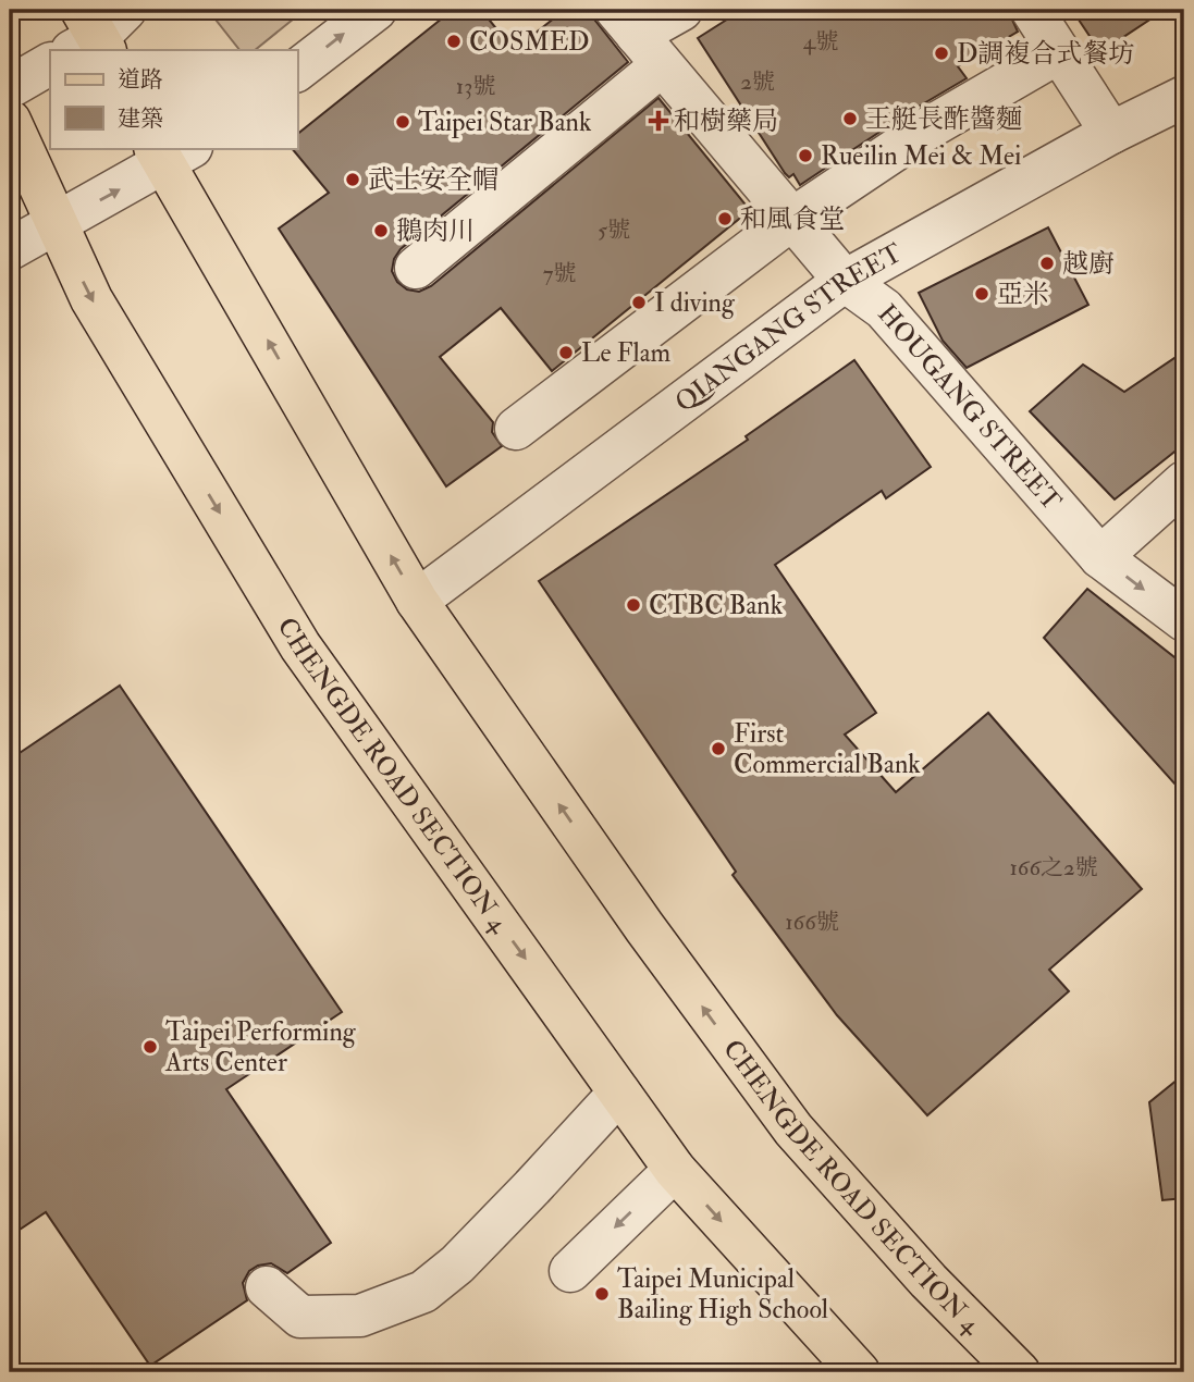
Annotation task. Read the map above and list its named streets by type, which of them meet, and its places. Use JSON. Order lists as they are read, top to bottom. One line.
{"streets":{"main road":["CHENGDE ROAD SECTION 4"],"street":["QIANGANG STREET","HOUGANG STREET"]},"crossings":[["QIANGANG STREET","HOUGANG STREET"],["QIANGANG STREET","CHENGDE ROAD SECTION 4"]],"places":{"other":["COSMED","D調複合式餐坊","王艇長酢醬麵","Taipei Star Bank","Rueilin Mei & Mei","武士安全帽","和風食堂","鵝肉川","越廚","亞米","I diving","Le Flam","CTBC Bank","First Commercial Bank","Taipei Performing Arts Center","Taipei Municipal Bailing High School"],"health":["和樹藥局"]},"house_numbers":["4號","2號","13號","5號","7號","166之2號","166號"],"legend":["道路","建築"]}
